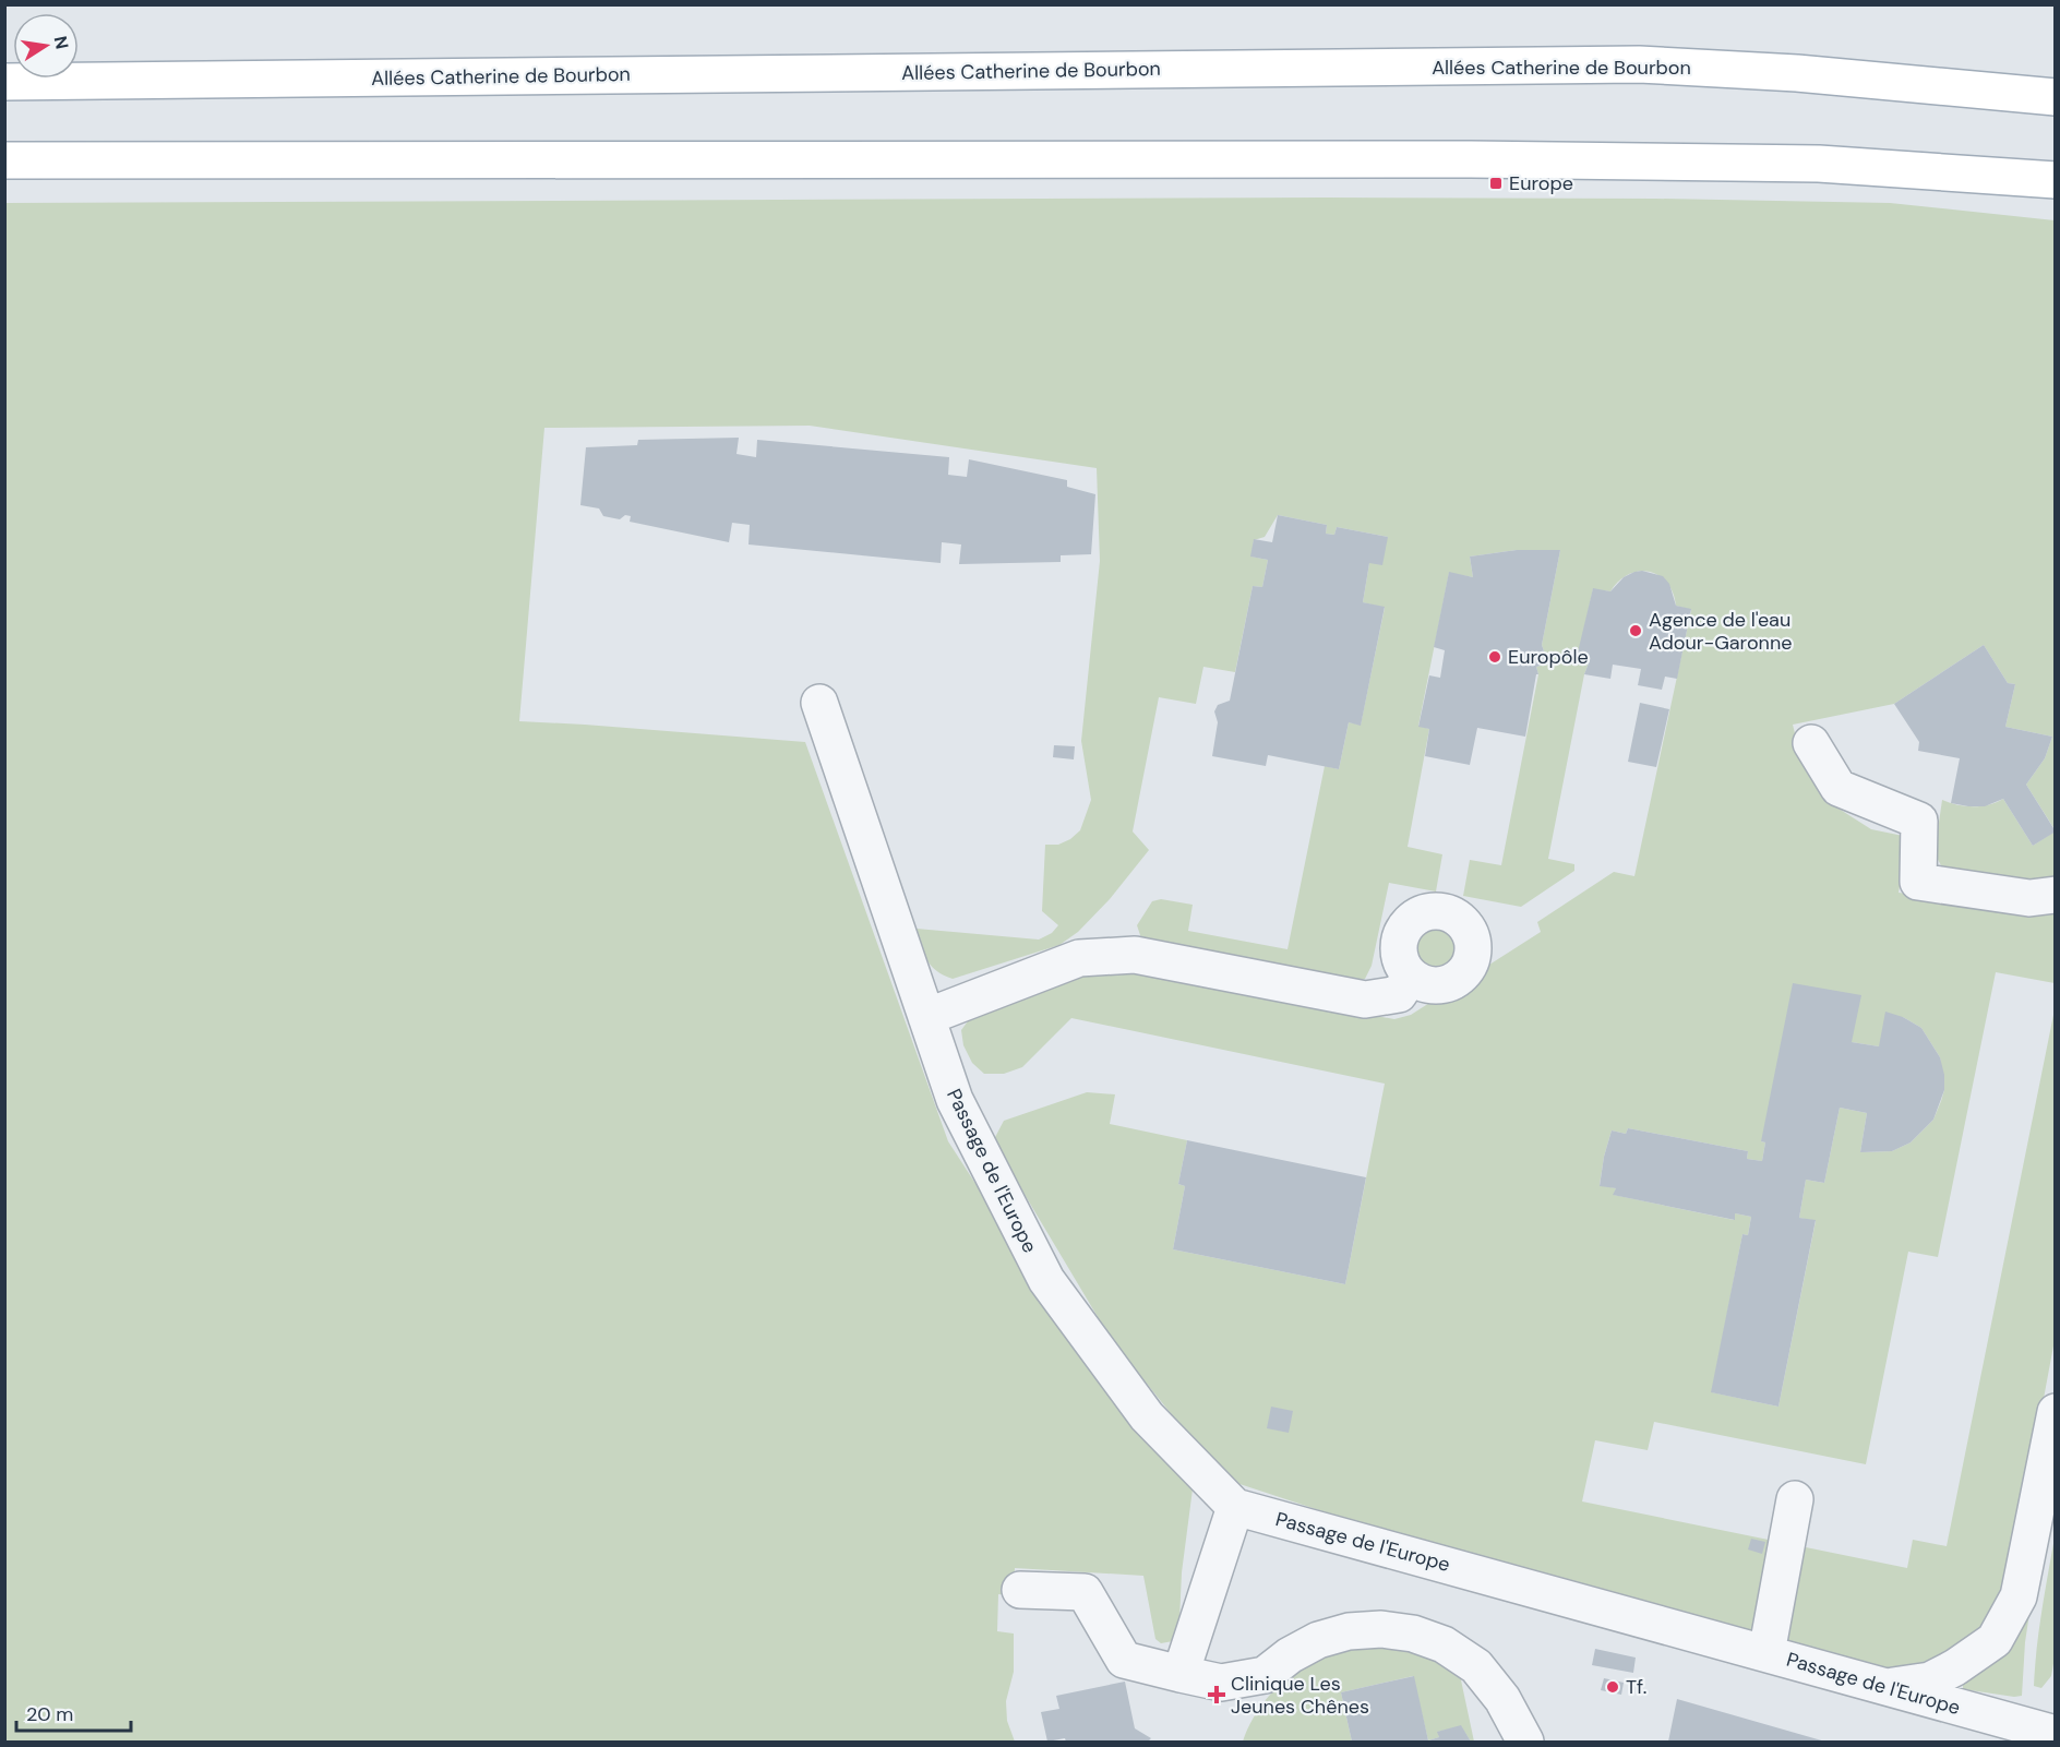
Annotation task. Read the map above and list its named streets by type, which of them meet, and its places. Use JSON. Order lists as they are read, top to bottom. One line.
{"streets":{"main road":["Allées Catherine de Bourbon"],"lane":["Passage de l'Europe"]},"places":{"transit":["Europe"],"other":["Agence de l'eau Adour-Garonne","Europôle","Tf."],"health":["Clinique Les Jeunes Chênes"]},"scale_bar":"20 m","north":"right"}
